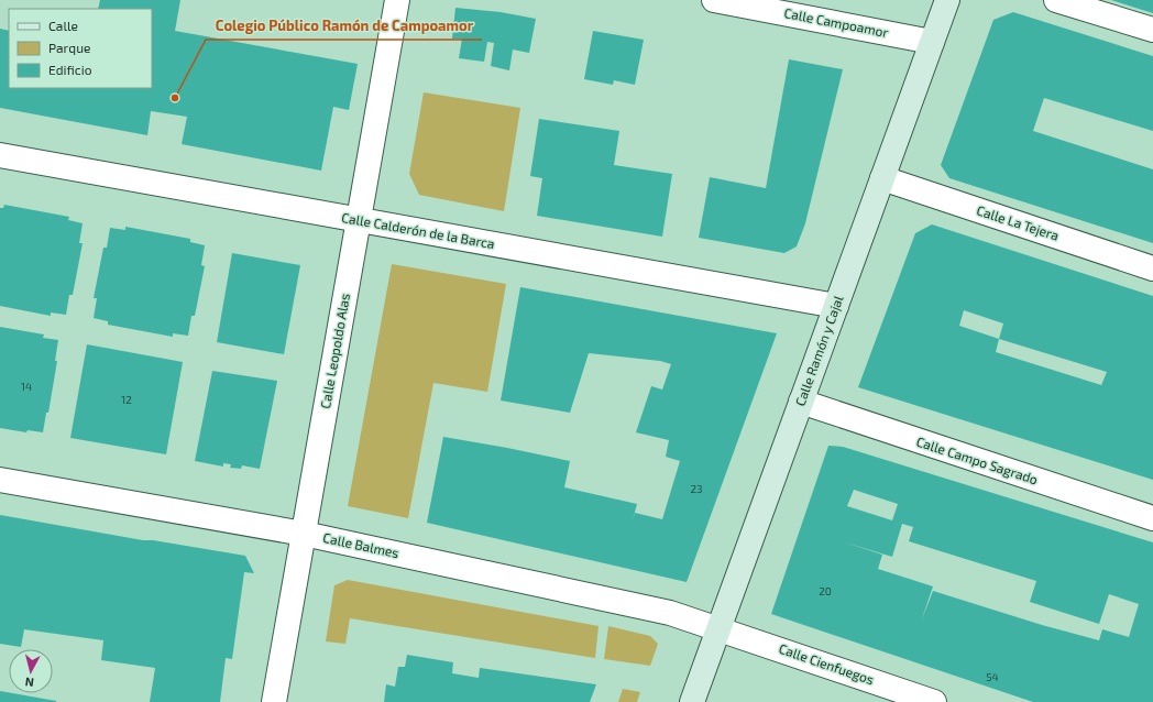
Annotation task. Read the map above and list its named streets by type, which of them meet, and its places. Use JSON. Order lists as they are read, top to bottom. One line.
{"streets":{"main road":["Calle Ramón y Cajal"],"street":["Calle Campoamor","Calle La Tejera","Calle Calderón de la Barca","Calle Leopoldo Alas","Calle Campo Sagrado","Calle Balmes","Calle Cienfuegos"]},"crossings":[["Calle Campoamor","Calle Ramón y Cajal"],["Calle La Tejera","Calle Ramón y Cajal"],["Calle Calderón de la Barca","Calle Leopoldo Alas"],["Calle Calderón de la Barca","Calle Ramón y Cajal"],["Calle Leopoldo Alas","Calle Balmes"],["Calle Ramón y Cajal","Calle Campo Sagrado"],["Calle Ramón y Cajal","Calle Balmes"],["Calle Ramón y Cajal","Calle Cienfuegos"],["Calle Balmes","Calle Cienfuegos"]],"places":["Colegio Público Ramón de Campoamor"],"house_numbers":["14","12","23","20","54"],"legend":["Calle","Parque","Edificio"],"north":"bottom"}
